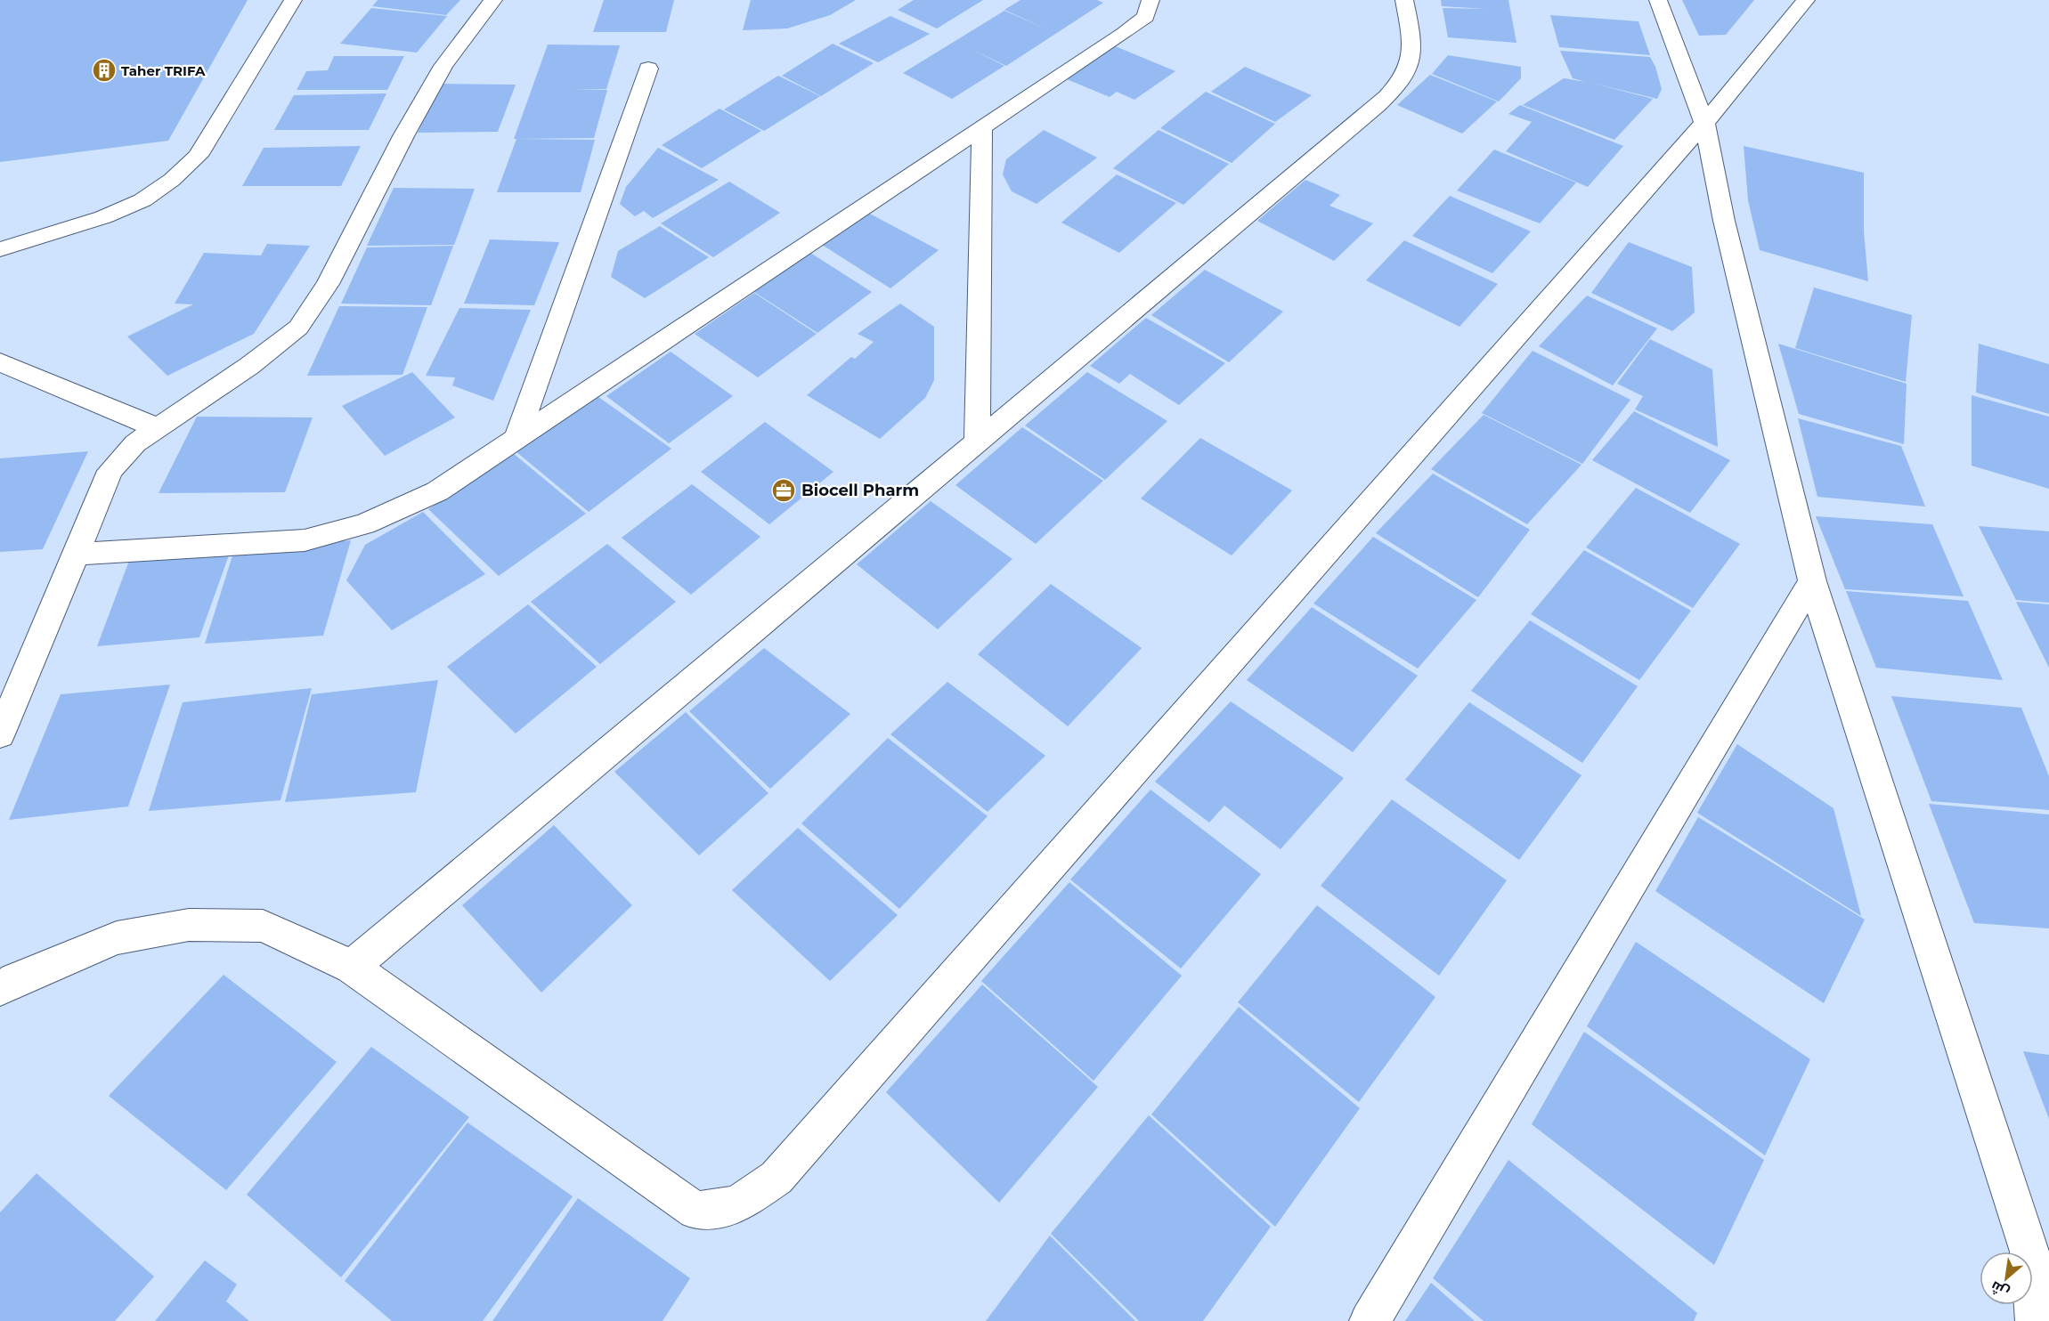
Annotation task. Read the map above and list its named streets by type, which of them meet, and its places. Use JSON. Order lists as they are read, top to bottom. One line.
{"places":{"building":["Taher TRIFA"],"office":["Biocell Pharm"]},"north":"bottom left"}
